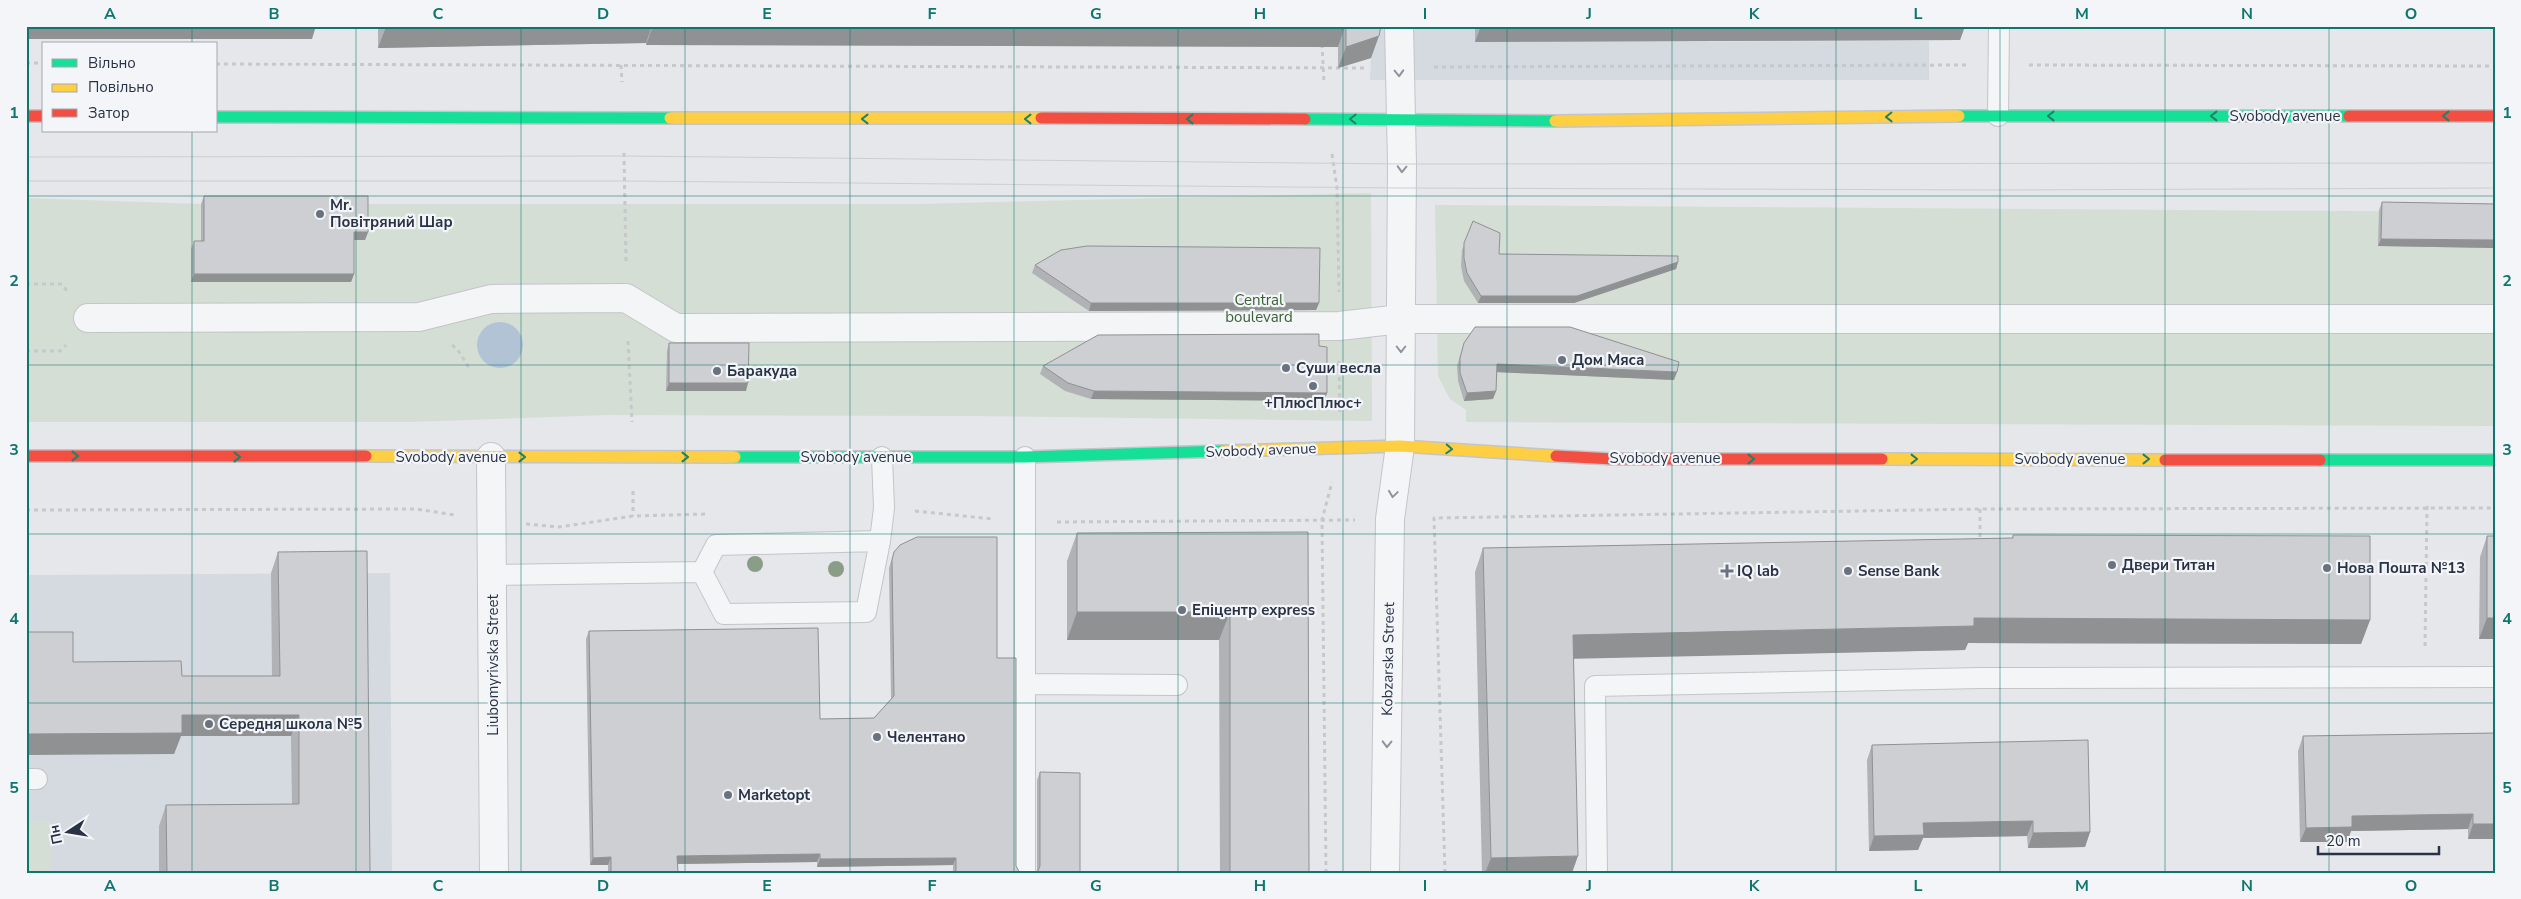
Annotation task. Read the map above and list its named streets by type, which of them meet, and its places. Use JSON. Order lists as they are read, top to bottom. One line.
{"streets":{"main road":["Svobody avenue"],"street":["Kobzarska Street","Liubomyrivska Street"]},"crossings":[["Svobody avenue","Kobzarska Street"],["Svobody avenue","Liubomyrivska Street"]],"one_way":["Kobzarska Street"],"parks":["Central boulevard"],"places":{"other":["Mr. Повітряний Шар","Дом Мяса","Суши весла","Баракуда","+ПлюсПлюс+","Двери Титан","Нова Пошта №13","Sense Bank","Епіцентр express","Середня школа №5","Челентано","Marketopt"],"health":["IQ lab"]},"legend":["Вільно","Повільно","Затор"],"scale_bar":"20 m","north":"left","grid":{"columns":["A","B","C","D","E","F","G","H","I","J","K","L","M","N","O"],"rows":["1","2","3","4","5"]}}
